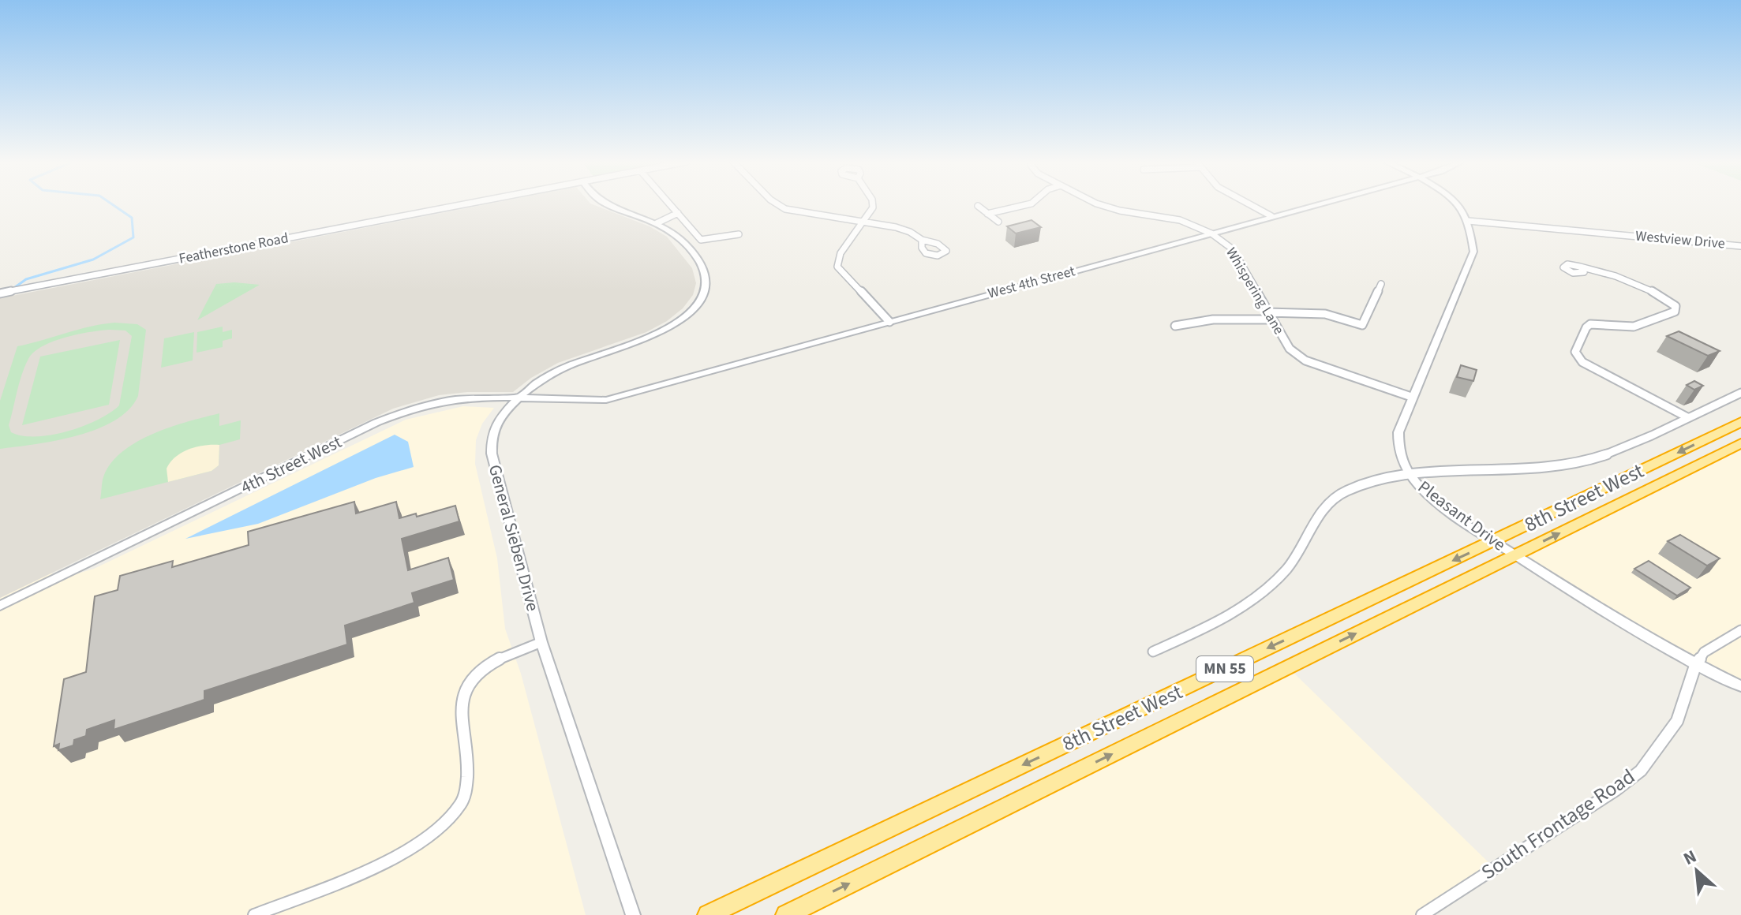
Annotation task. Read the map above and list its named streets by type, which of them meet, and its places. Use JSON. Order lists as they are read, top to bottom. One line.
{"streets":{"highway":["8th Street West","MN 55"],"street":["Westview Drive","Featherstone Road","West 4th Street","Whispering Lane","4th Street West","Pleasant Drive","General Sieben Drive","South Frontage Road"]},"crossings":[["Westview Drive","Pleasant Drive"],["West 4th Street","Whispering Lane"],["West 4th Street","4th Street West"],["Whispering Lane","Pleasant Drive"],["4th Street West","General Sieben Drive"],["8th Street West","Pleasant Drive"],["Pleasant Drive","South Frontage Road"]],"north":"top left"}
